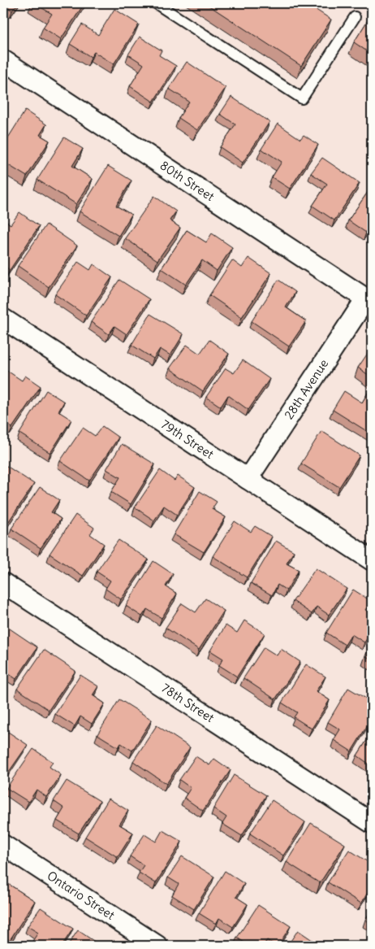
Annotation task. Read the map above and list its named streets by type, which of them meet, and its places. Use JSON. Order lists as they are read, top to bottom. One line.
{"streets":{"street":["80th Street","28th Avenue","79th Street","78th Street","Ontario Street"]},"crossings":[["80th Street","28th Avenue"],["28th Avenue","79th Street"]]}
